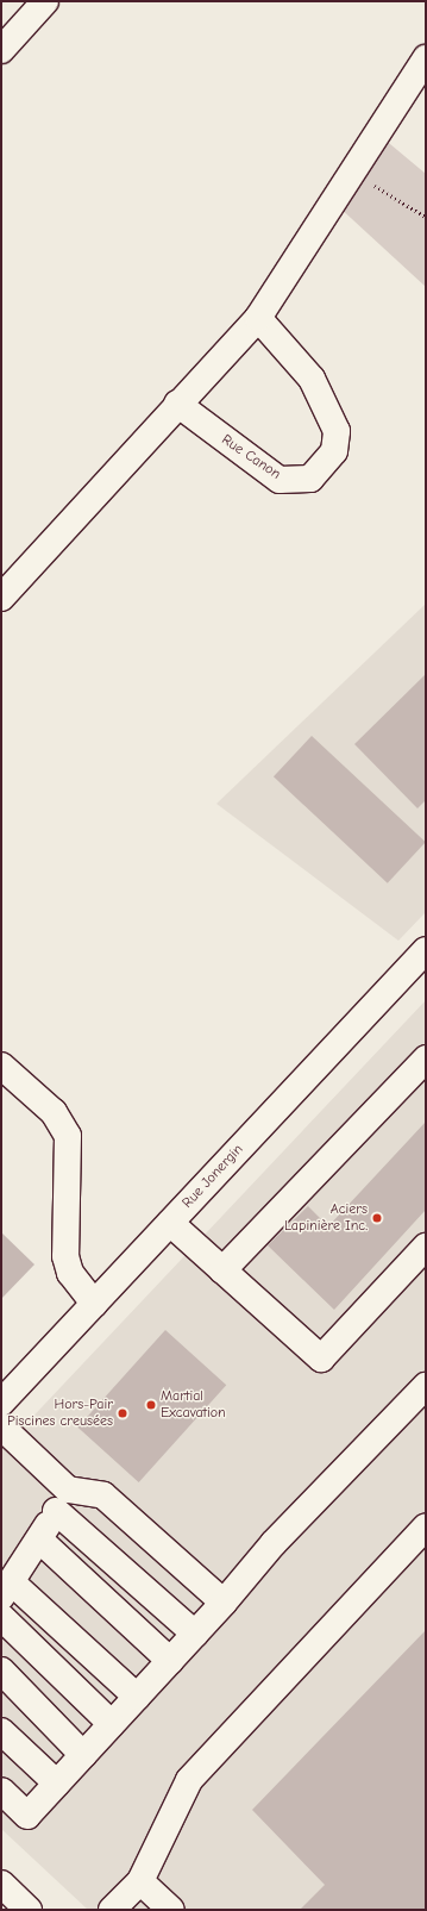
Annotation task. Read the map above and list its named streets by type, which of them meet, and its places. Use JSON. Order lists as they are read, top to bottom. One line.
{"streets":{"street":["Rue Canon","Rue Jonergin"]},"places":["Aciers Lapinière Inc.","Martial Excavation","Hors-Pair Piscines creusées"]}
